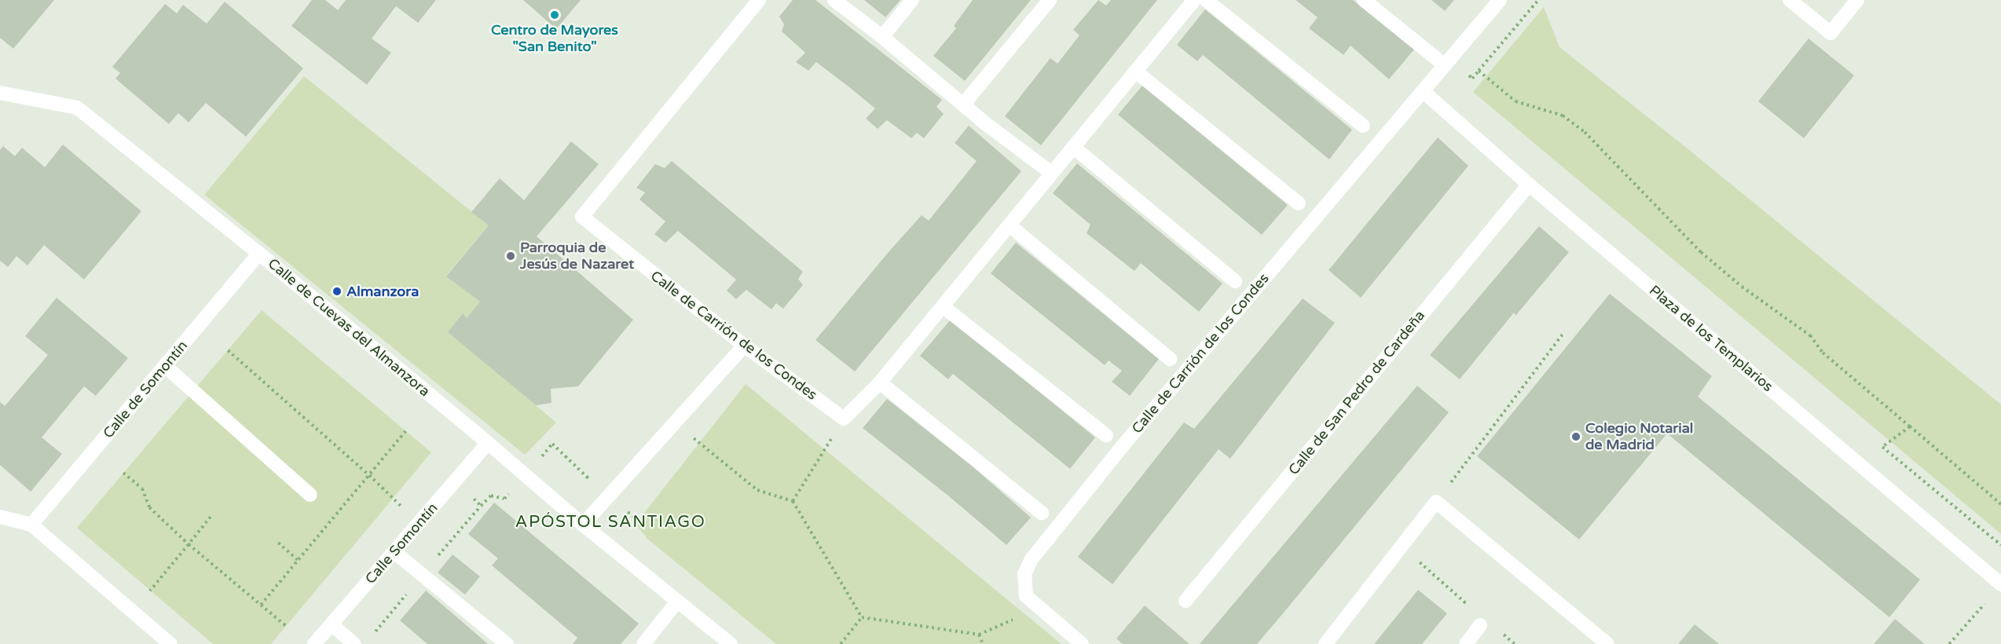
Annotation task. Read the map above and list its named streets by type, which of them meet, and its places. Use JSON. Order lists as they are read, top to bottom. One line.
{"streets":{"street":["Calle de Cuevas del Almanzora","Calle de Carrión de los Condes","Plaza de los Templarios","Calle de Somontín","Calle de San Pedro de Cardeña","Calle Somontín"]},"crossings":[["Calle de Cuevas del Almanzora","Calle de Somontín"],["Calle de Cuevas del Almanzora","Calle Somontín"],["Calle de Carrión de los Condes","Plaza de los Templarios"],["Plaza de los Templarios","Calle de San Pedro de Cardeña"]],"districts":["APÓSTOL SANTIAGO"],"places":["Centro de Mayores \"San Benito\"","Parroquia de Jesús de Nazaret","Almanzora","Colegio Notarial de Madrid"]}
